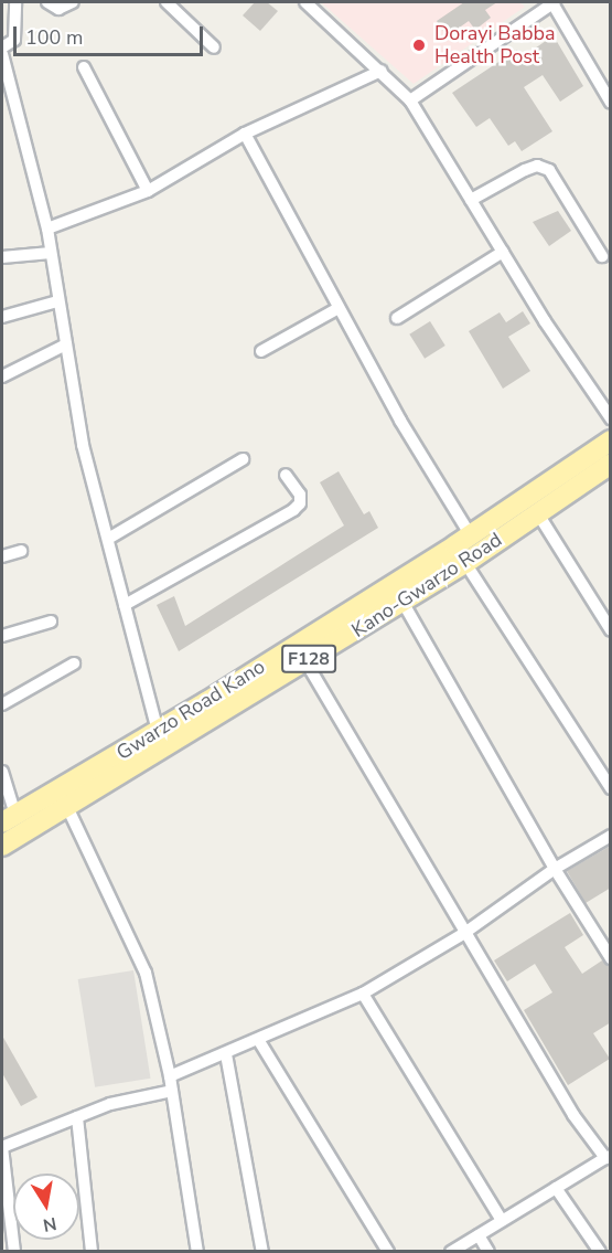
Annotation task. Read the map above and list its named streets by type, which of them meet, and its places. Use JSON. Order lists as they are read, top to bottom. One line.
{"streets":{"main road":["Kano-Gwarzo Road","F128","Gwarzo Road Kano"]},"places":["Dorayi Babba Health Post"],"scale_bar":"100 m","north":"bottom"}
